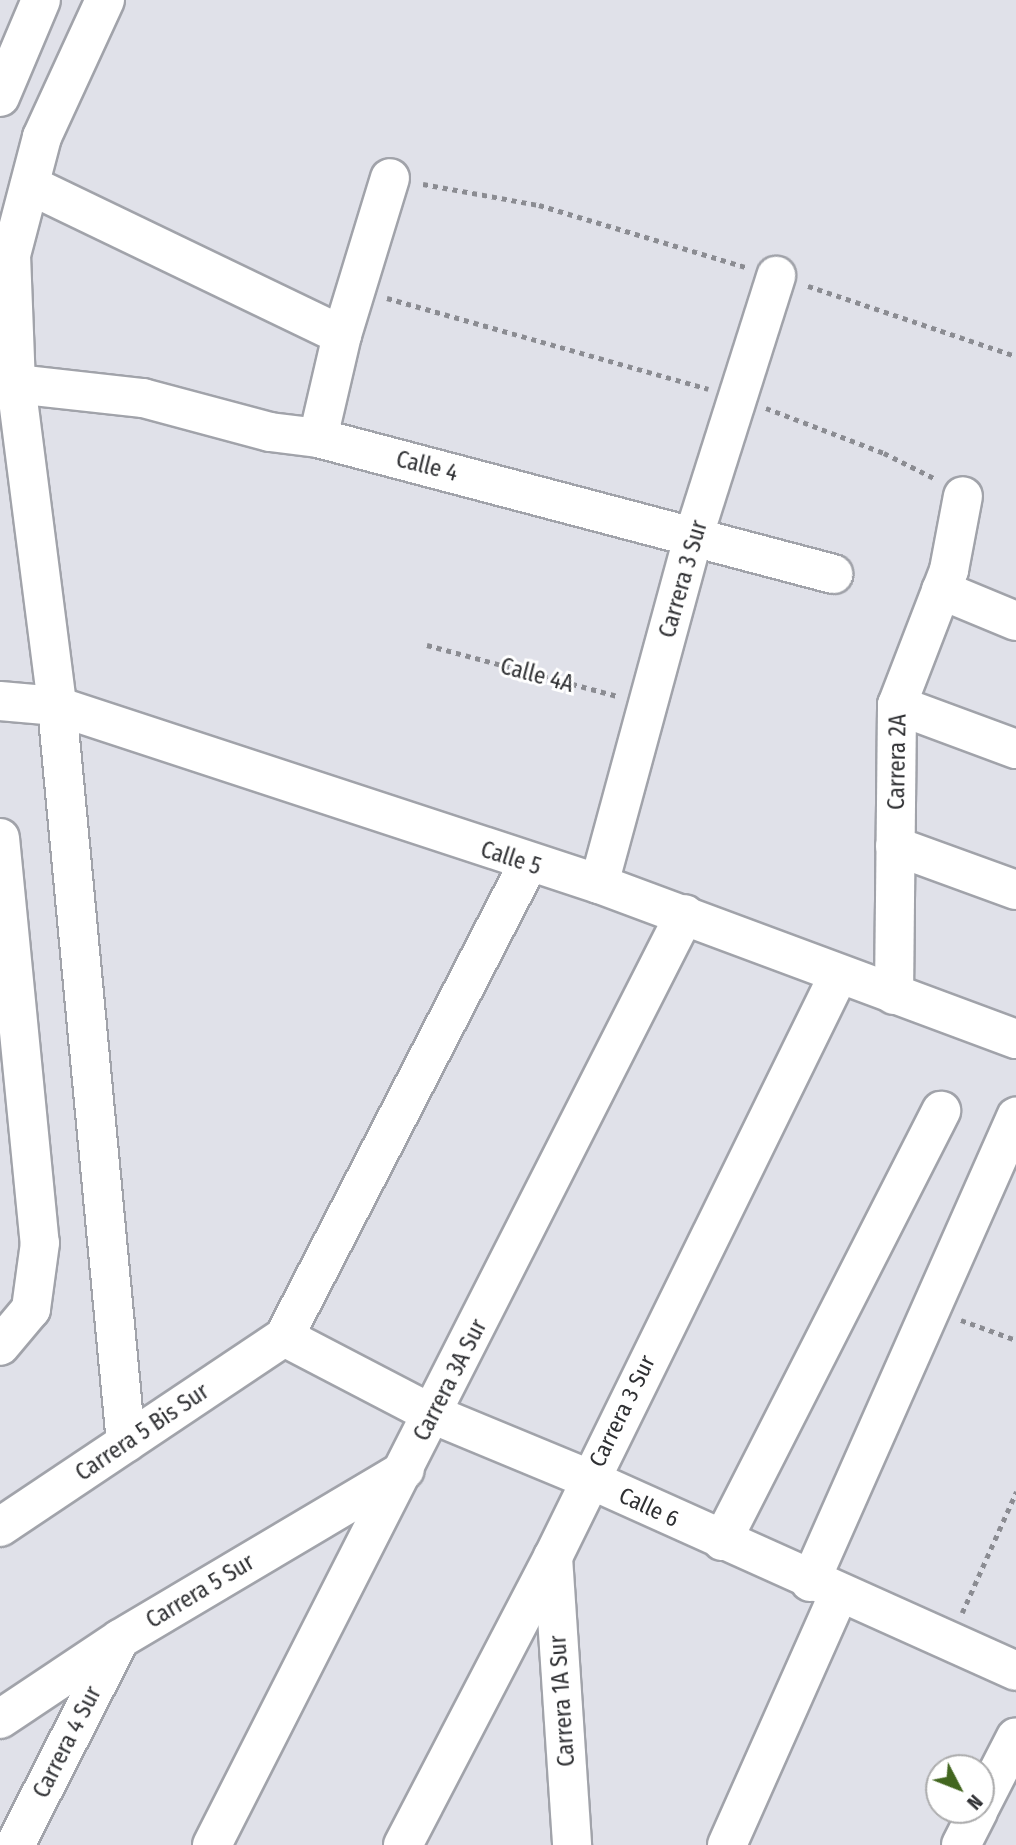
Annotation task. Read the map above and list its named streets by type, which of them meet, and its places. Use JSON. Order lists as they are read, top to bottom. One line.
{"streets":{"street":["Calle 4","Carrera 3 Sur","Carrera 2A","Calle 5","Carrera 3A Sur","Carrera 5 Bis Sur","Calle 6","Carrera 5 Sur","Carrera 1A Sur","Carrera 4 Sur"],"path":["Calle 4A"]},"crossings":[["Calle 4","Carrera 3 Sur"],["Carrera 3 Sur","Calle 4A"],["Carrera 3 Sur","Calle 5"],["Carrera 3 Sur","Calle 6"],["Carrera 3 Sur","Carrera 1A Sur"],["Carrera 2A","Calle 5"],["Calle 5","Carrera 3A Sur"],["Carrera 3A Sur","Calle 6"],["Carrera 3A Sur","Carrera 5 Sur"],["Carrera 5 Bis Sur","Calle 6"],["Carrera 5 Sur","Carrera 4 Sur"]],"north":"bottom right"}
